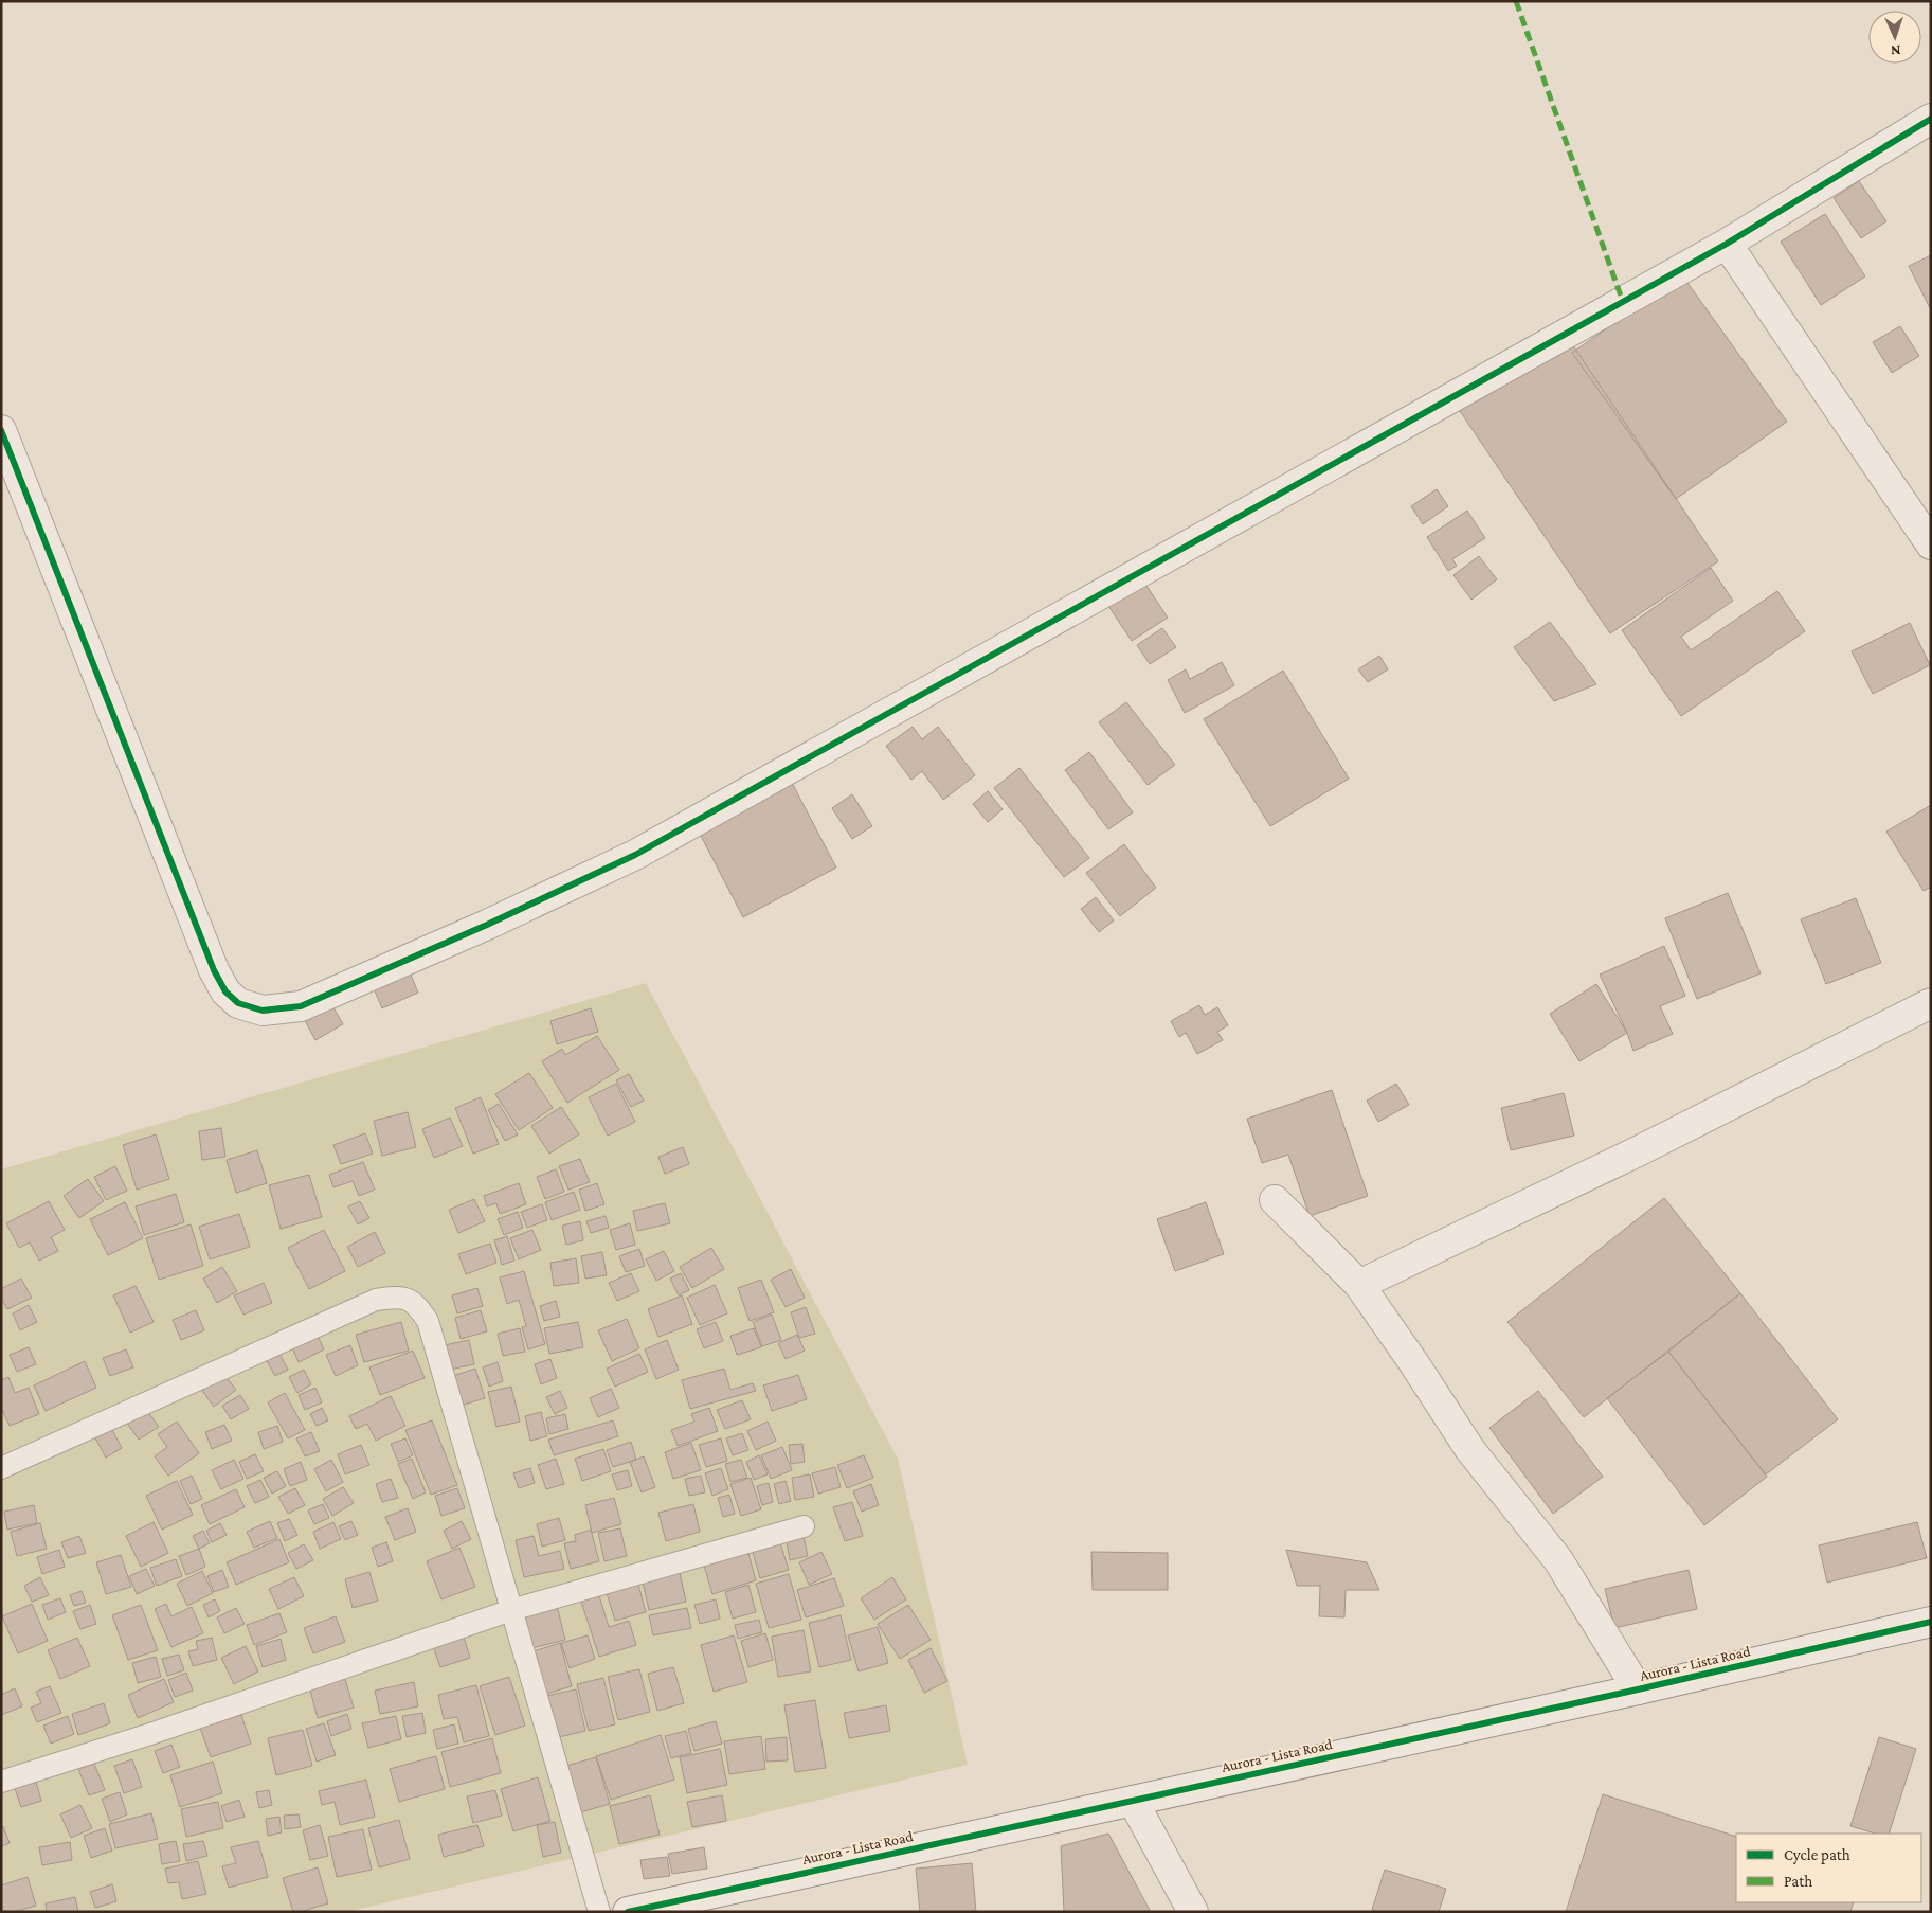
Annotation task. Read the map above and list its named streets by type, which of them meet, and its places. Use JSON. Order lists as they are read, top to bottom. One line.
{"streets":{"street":["Aurora - Lista Road"]},"legend":["Cycle path","Path"],"north":"bottom"}
